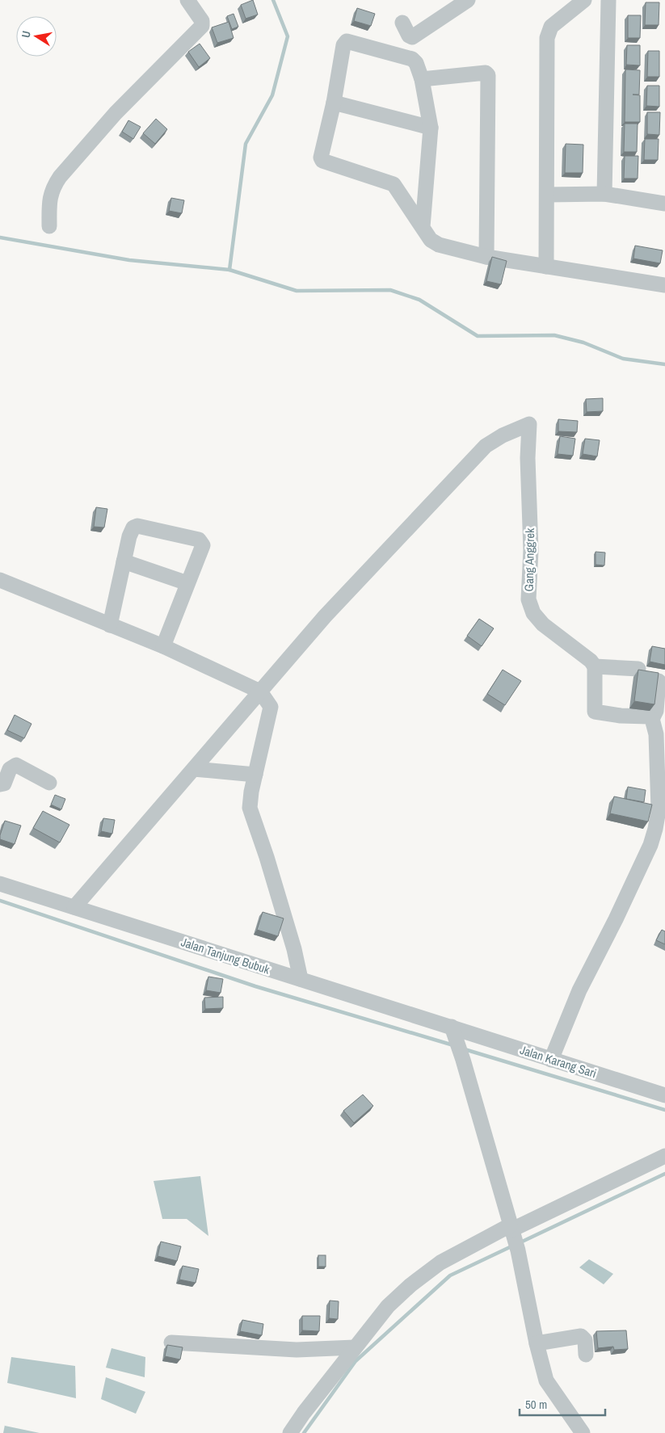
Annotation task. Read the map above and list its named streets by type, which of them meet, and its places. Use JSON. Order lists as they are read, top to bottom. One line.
{"streets":{"street":["Gang Anggrek","Jalan Tanjung Bubuk","Jalan Karang Sari"]},"crossings":[["Jalan Tanjung Bubuk","Jalan Karang Sari"]],"scale_bar":"50 m","north":"left"}
